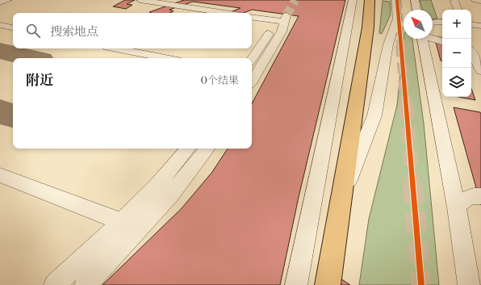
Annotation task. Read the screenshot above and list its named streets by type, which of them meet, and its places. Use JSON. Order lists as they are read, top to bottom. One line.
{"north":"top left","page":{"map_buttons":["+","−"],"search":"搜索地点","heading":["附近","0个结果"]}}
